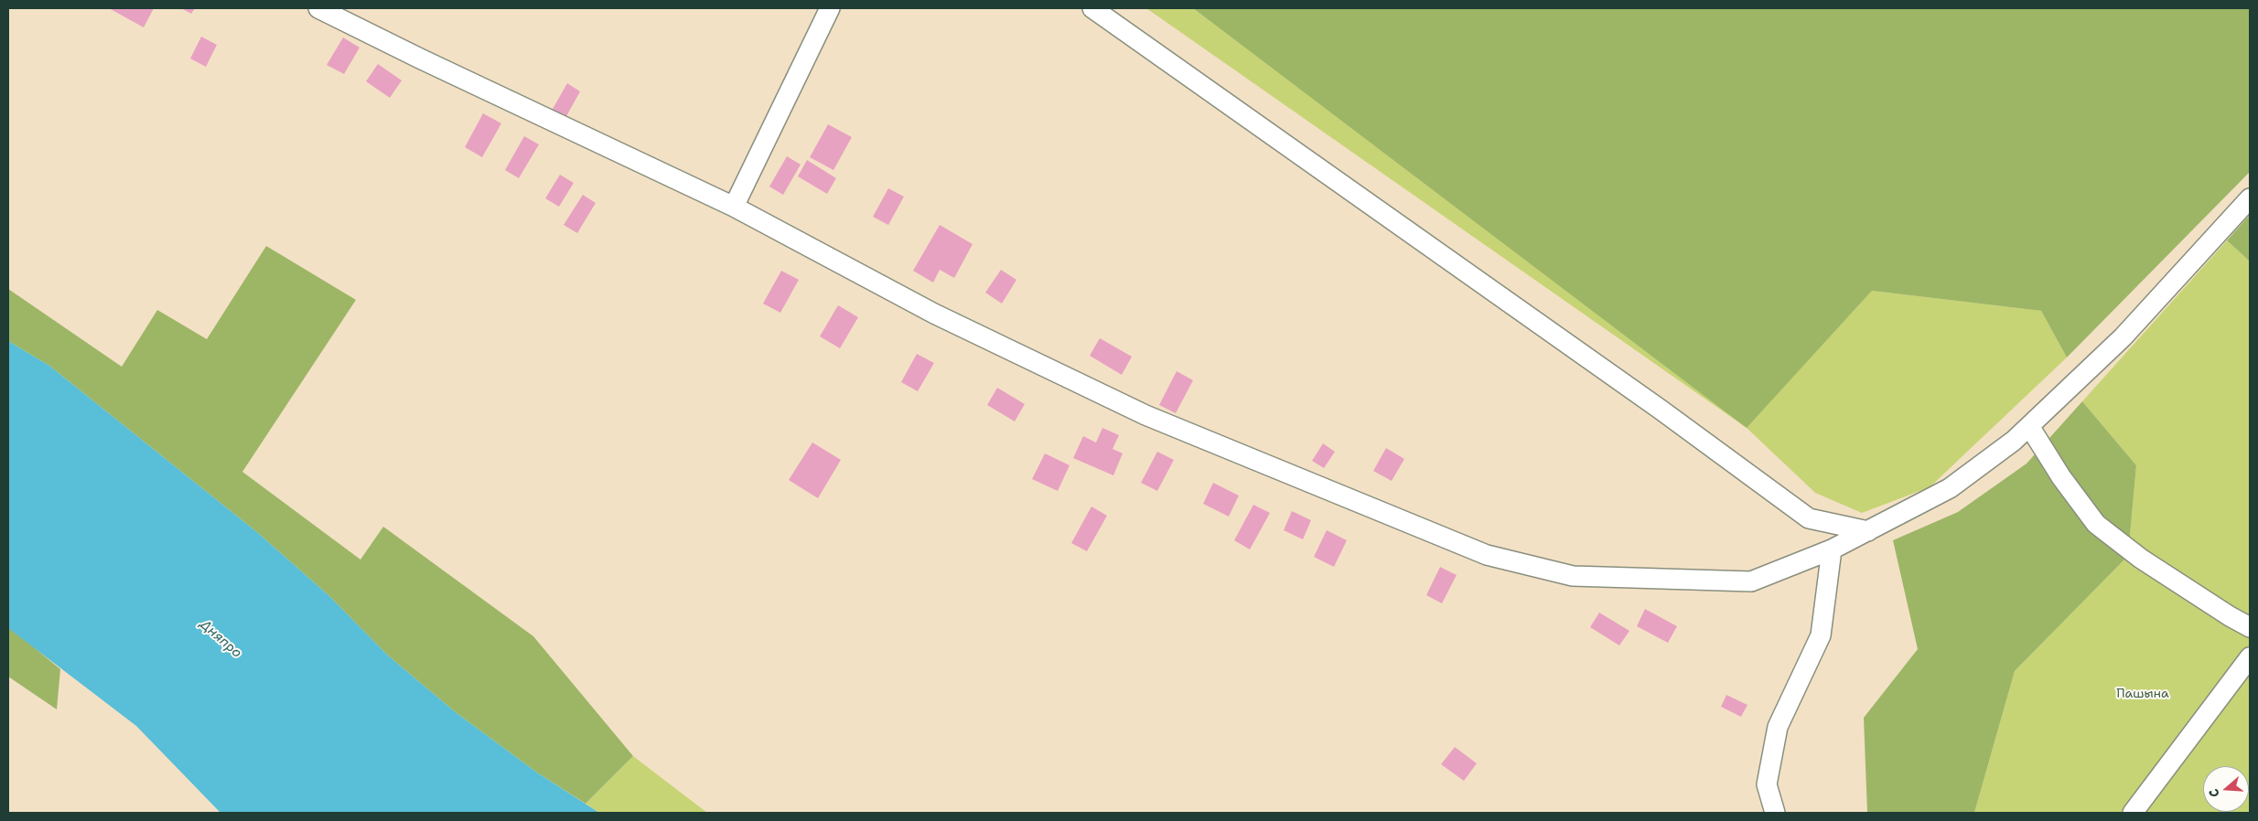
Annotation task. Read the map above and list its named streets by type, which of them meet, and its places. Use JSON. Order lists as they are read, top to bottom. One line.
{"water":["Дняпро"],"parks":["Пашына"],"north":"left"}
